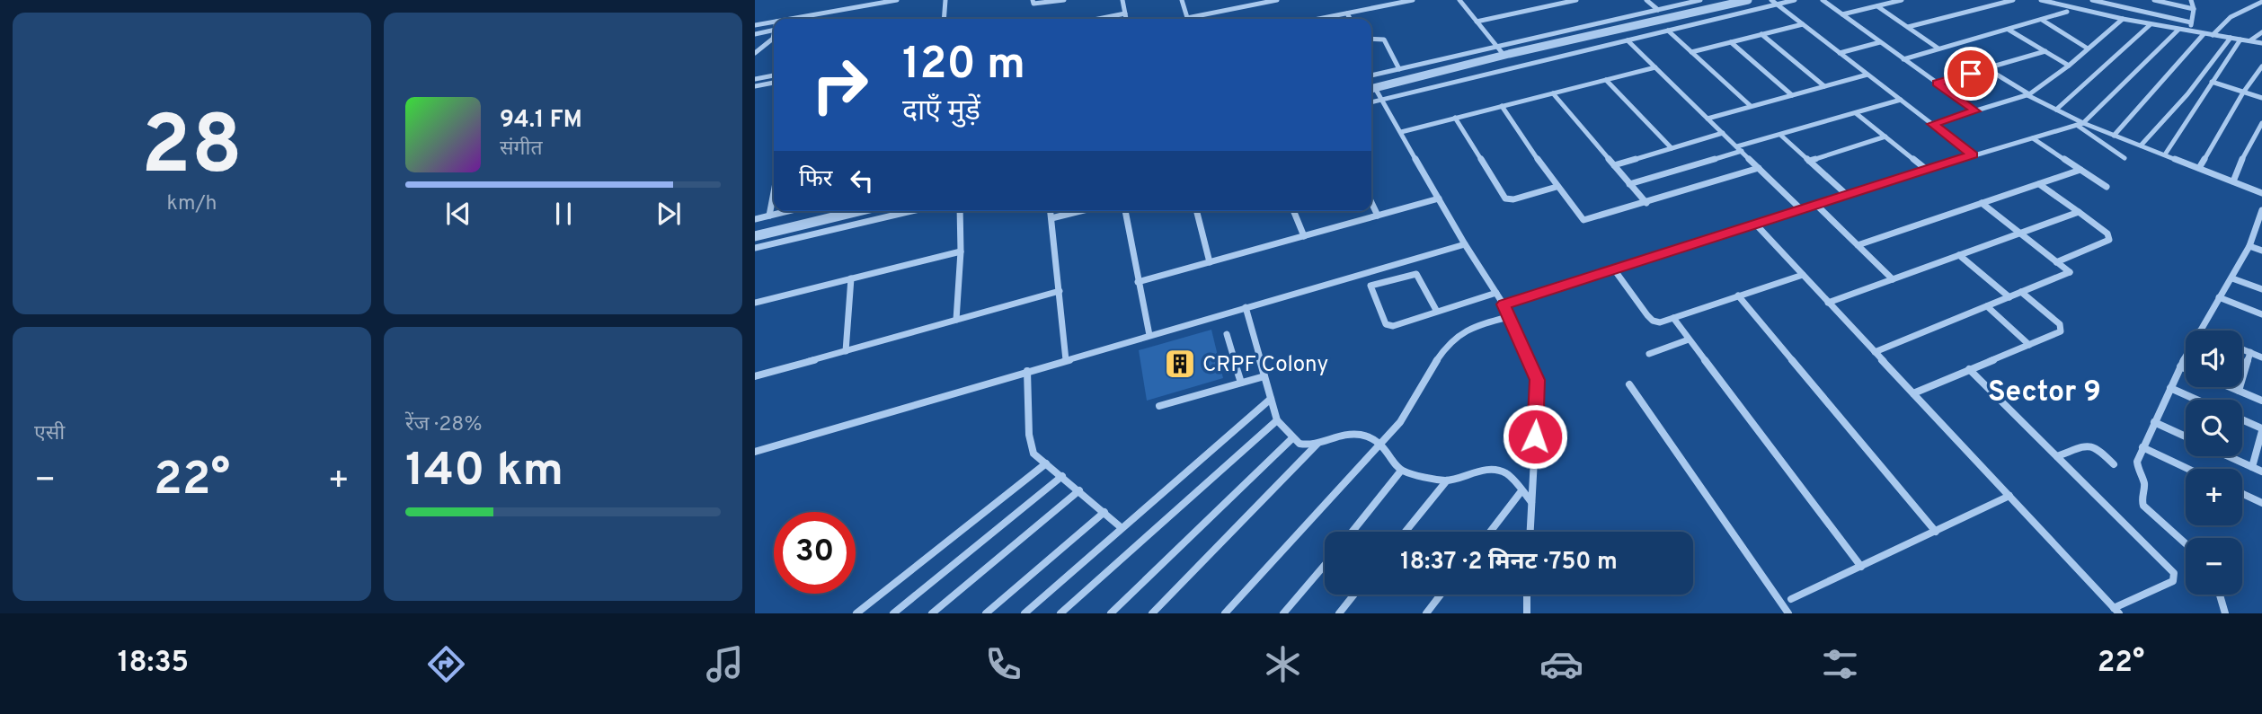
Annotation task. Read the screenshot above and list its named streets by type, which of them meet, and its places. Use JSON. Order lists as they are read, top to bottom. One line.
{"districts":["Sector 9"],"places":{"building":["CRPF Colony"]},"page":{"tile":[["28","km/h"],"एसी",["रेंज · 28%","140 km"]],"turn":["120 m","दाएँ मुड़ें"],"song":["94.1 FM","संगीत"],"then":"फिर","map_buttons":["+","−"],"heat":["−","22°","+"],"limit":"30","trip":"18:37 · 2 मिनट · 750 m","tabs":["18:35","22°"]}}
